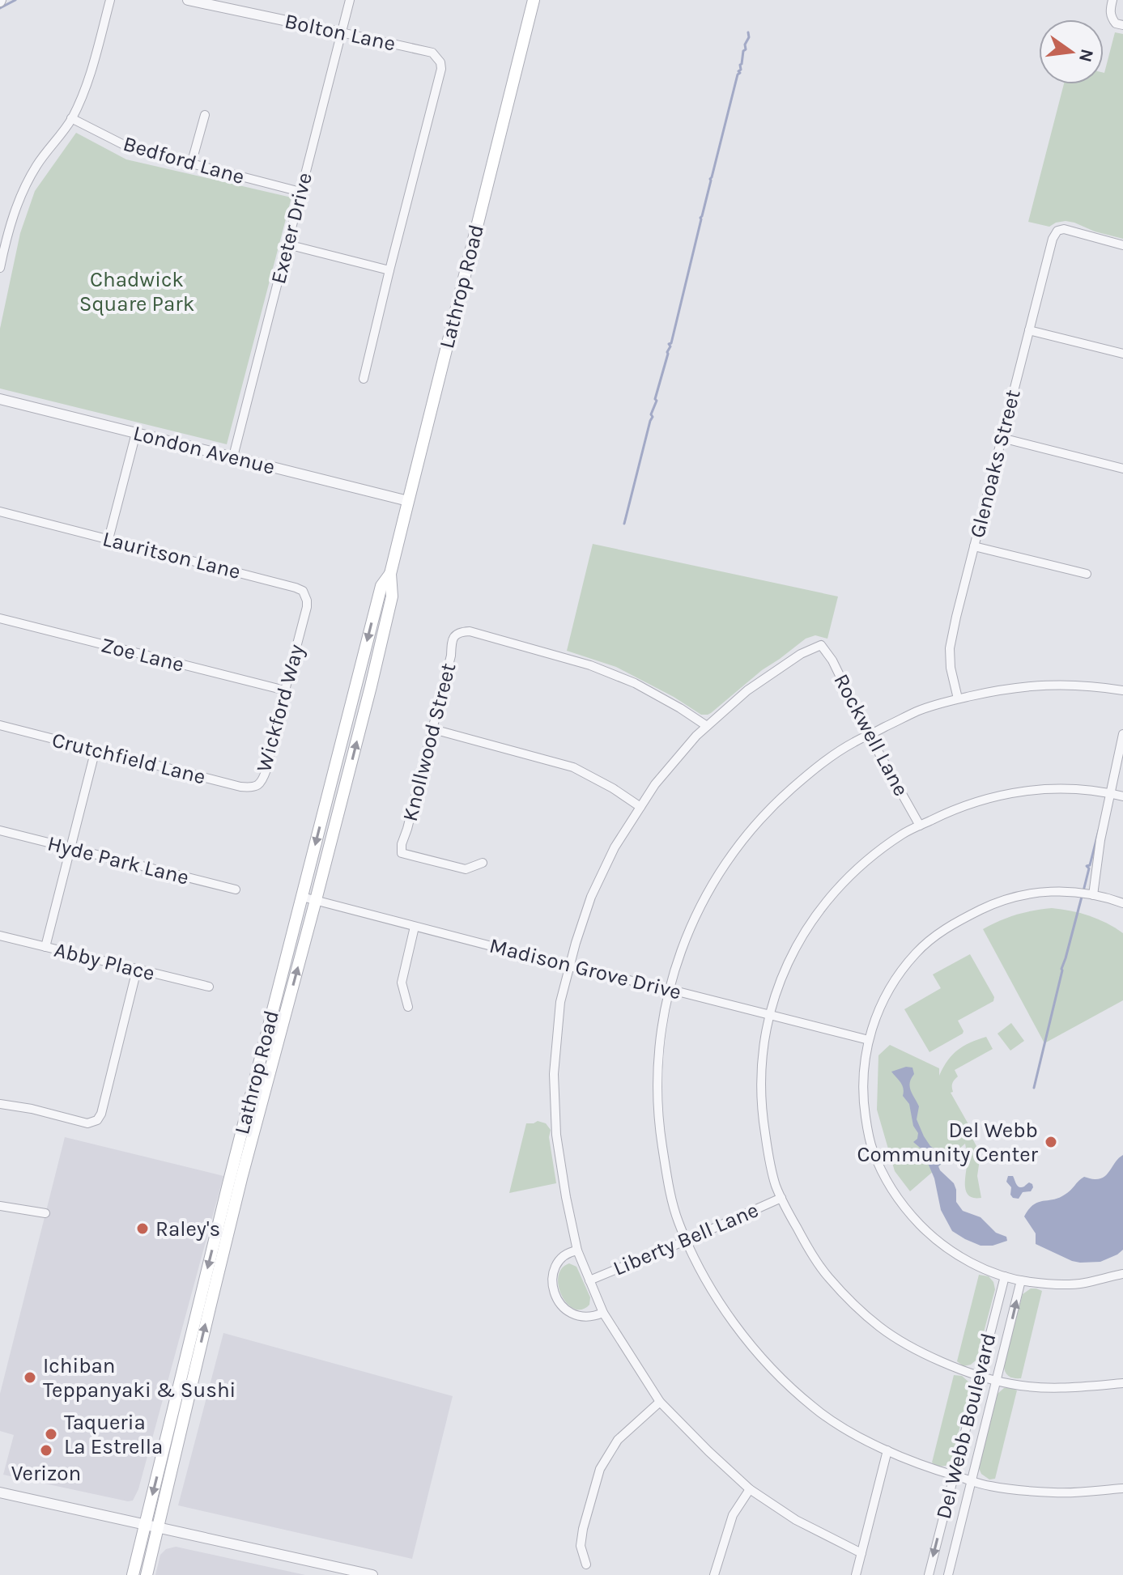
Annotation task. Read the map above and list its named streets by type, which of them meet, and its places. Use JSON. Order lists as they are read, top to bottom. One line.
{"streets":{"main road":["Lathrop Road"],"street":["Bolton Lane","Bedford Lane","Exeter Drive","London Avenue","Glenoaks Street","Lauritson Lane","Zoe Lane","Wickford Way","Rockwell Lane","Knollwood Street","Crutchfield Lane","Hyde Park Lane","Abby Place","Madison Grove Drive","Liberty Bell Lane","Del Webb Boulevard"]},"crossings":[["Bolton Lane","Exeter Drive"],["Bedford Lane","Exeter Drive"],["Exeter Drive","London Avenue"],["Lathrop Road","London Avenue"],["Lathrop Road","Madison Grove Drive"],["Lauritson Lane","Wickford Way"],["Zoe Lane","Wickford Way"],["Wickford Way","Crutchfield Lane"],["Rockwell Lane","Knollwood Street"]],"parks":["Chadwick Square Park"],"places":["Del Webb Community Center","Raley's","Ichiban Teppanyaki & Sushi","Taqueria La Estrella","Verizon"],"north":"right"}
